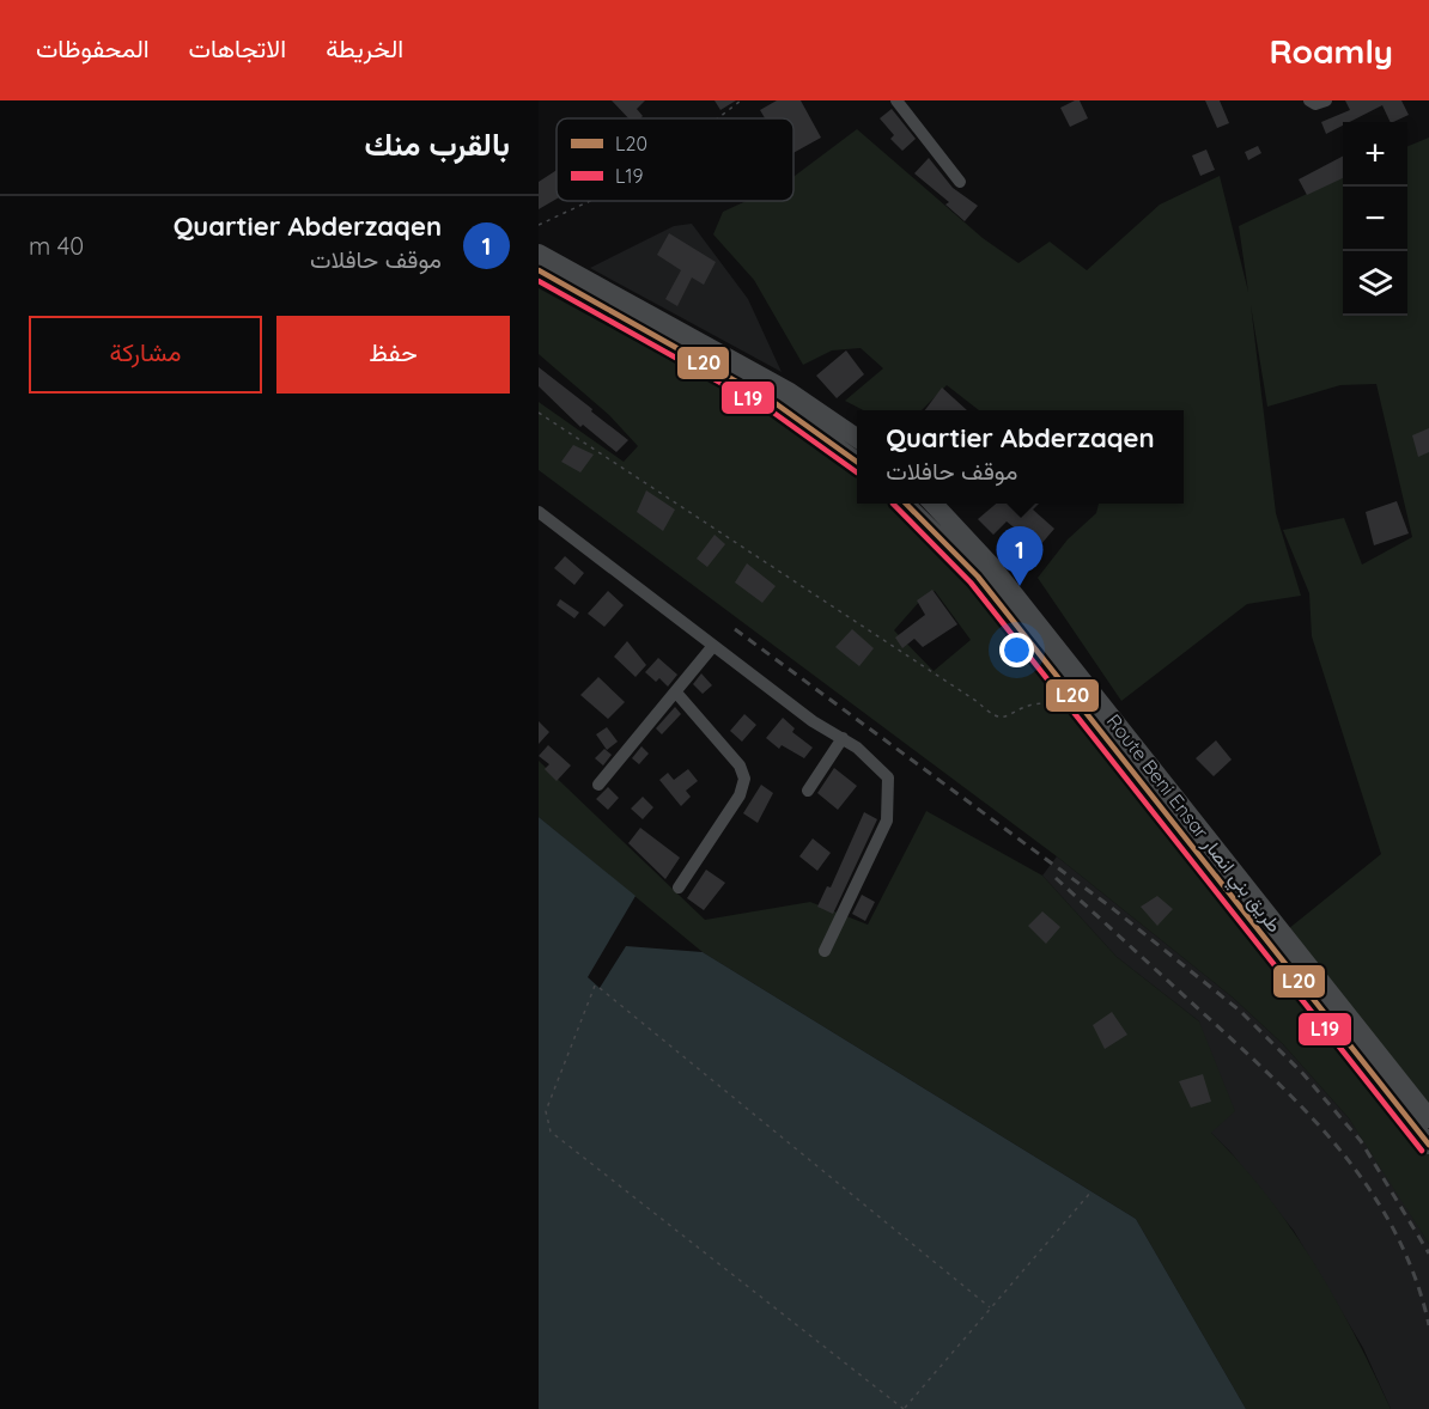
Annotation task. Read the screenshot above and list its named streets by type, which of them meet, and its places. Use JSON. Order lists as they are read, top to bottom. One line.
{"streets":{"highway":["Route Beni Ensar طريق بني انصار"]},"lines":["transit line L20","transit line L19"],"legend":["L20","L19"],"page":{"header":"Roamly","nav":["الخريطة","الاتجاهات","المحفوظات"],"heading":"بالقرب منك","map_buttons":["+","−"],"list":[{"mark":"1","name":"Quartier Abderzaqen","note":"موقف حافلات","value":"40 m"}],"buttons":["حفظ","مشاركة"],"popup":["Quartier Abderzaqen","موقف حافلات"],"pins":"1"}}
